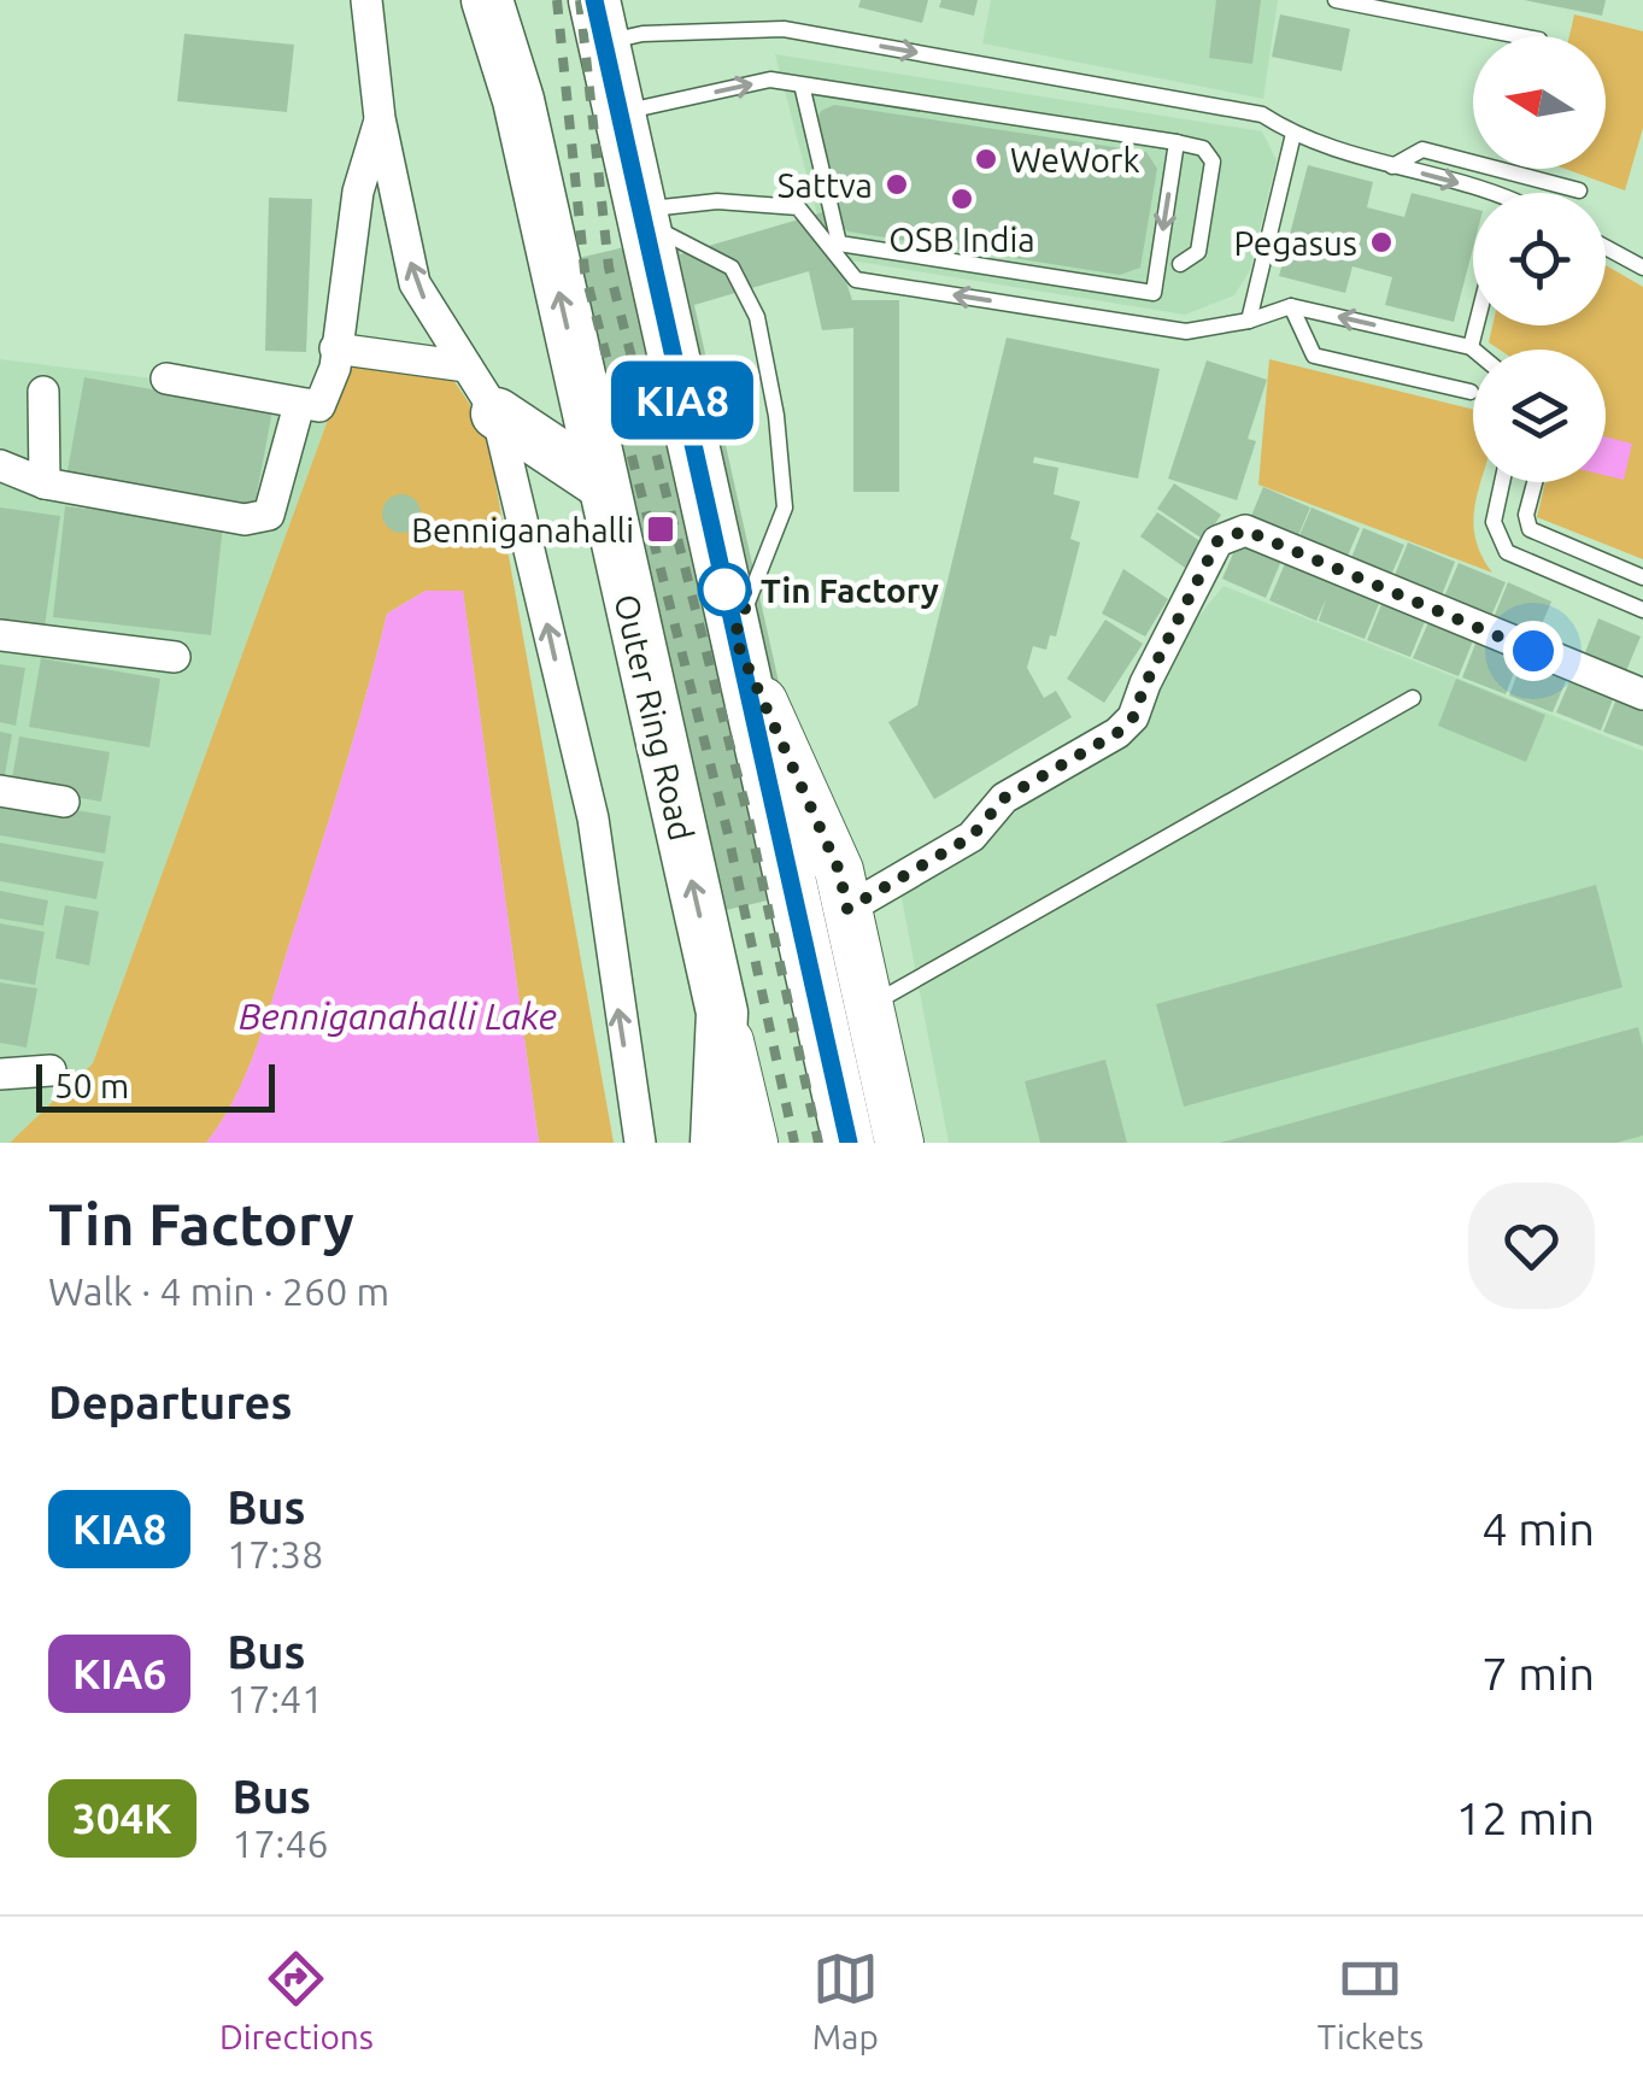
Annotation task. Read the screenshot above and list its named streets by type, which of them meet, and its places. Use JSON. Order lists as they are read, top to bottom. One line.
{"streets":{"highway":["Outer Ring Road"]},"water":["Benniganahalli Lake"],"places":{"other":["WeWork","Sattva","OSB India","Pegasus","Tin Factory"],"transit":["Benniganahalli"]},"lines":["bus line KIA8"],"scale_bar":"50 m","north":"left","page":{"on_map":"KIA8","scale":"50 m","heading":[["Tin Factory","Walk · 4 min · 260 m"],"Departures"],"list":[{"mark":"KIA8","name":"Bus","note":"17:38","value":"4 min"},{"mark":"KIA6","name":"Bus","note":"17:41","value":"7 min"},{"mark":"304K","name":"Bus","note":"17:46","value":"12 min"}],"tabs":["Directions","Map","Tickets"]}}
